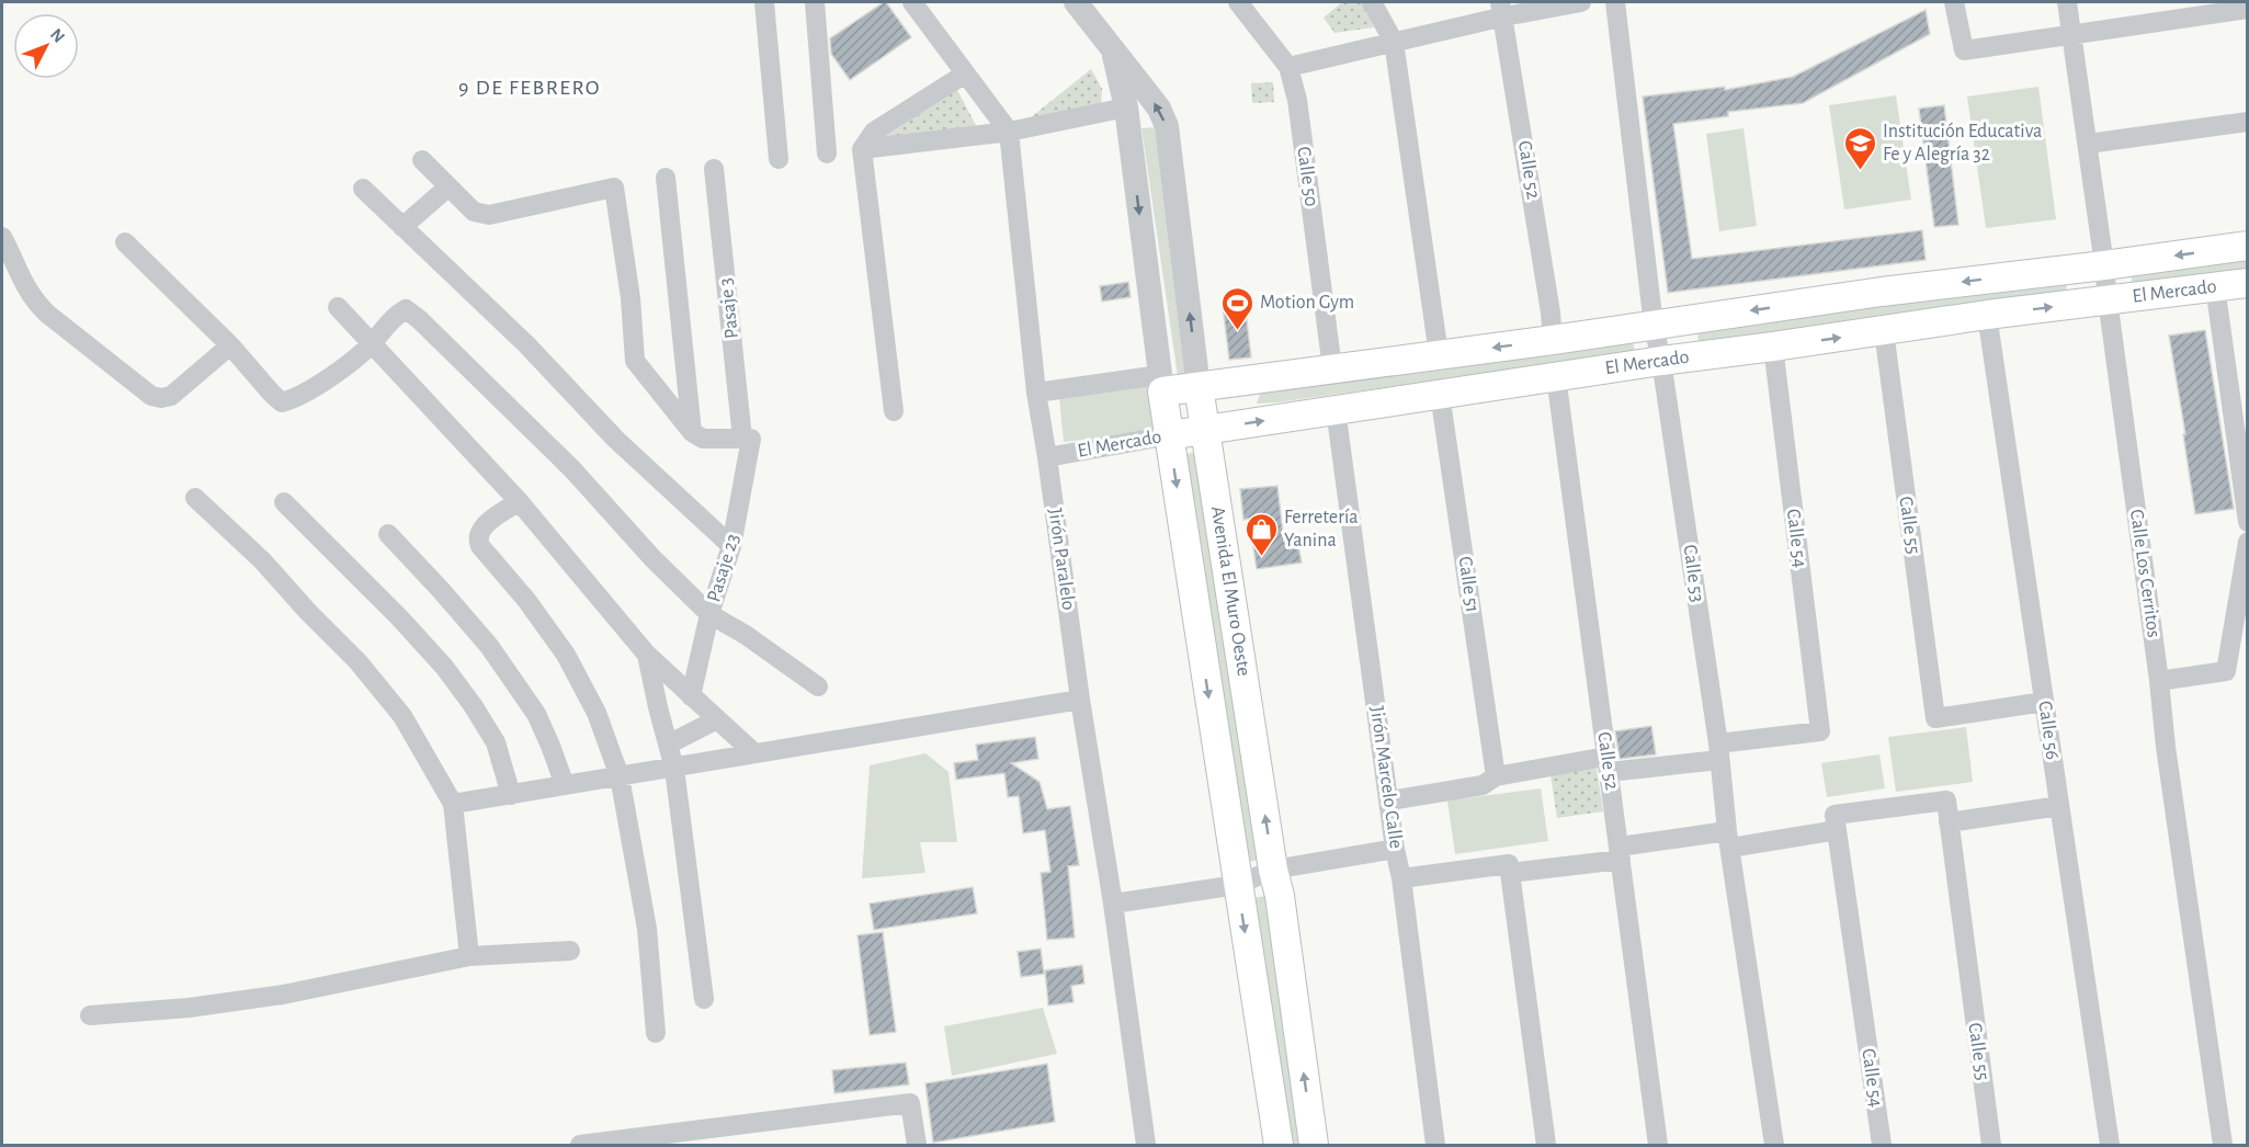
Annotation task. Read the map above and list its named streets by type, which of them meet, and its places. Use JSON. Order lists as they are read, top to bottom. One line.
{"streets":{"main road":["El Mercado","Avenida El Muro Oeste"],"street":["Calle 52","Calle 50","Pasaje 3","Calle 55","Calle 54","Jirón Paralelo","Pasaje 23","Calle 53","Calle Los Cerritos","Calle 51","Calle 56","Jirón Marcelo Calle"]},"crossings":[["Calle 52","El Mercado"],["Calle 50","El Mercado"],["El Mercado","Calle 55"],["El Mercado","Calle 54"],["El Mercado","Jirón Paralelo"],["El Mercado","Calle 53"],["El Mercado","Calle Los Cerritos"],["El Mercado","Calle 51"],["El Mercado","Avenida El Muro Oeste"],["El Mercado","Calle 56"],["El Mercado","Jirón Marcelo Calle"],["Pasaje 3","Pasaje 23"],["Calle 55","Calle 54"],["Calle 55","Calle 56"],["Calle 54","Calle 53"]],"districts":["9 DE FEBRERO"],"places":{"school or university":["Institución Educativa Fe y Alegría 32"],"sports":["Motion Gym"],"shop":["Ferretería Yanina"]},"north":"top right"}
